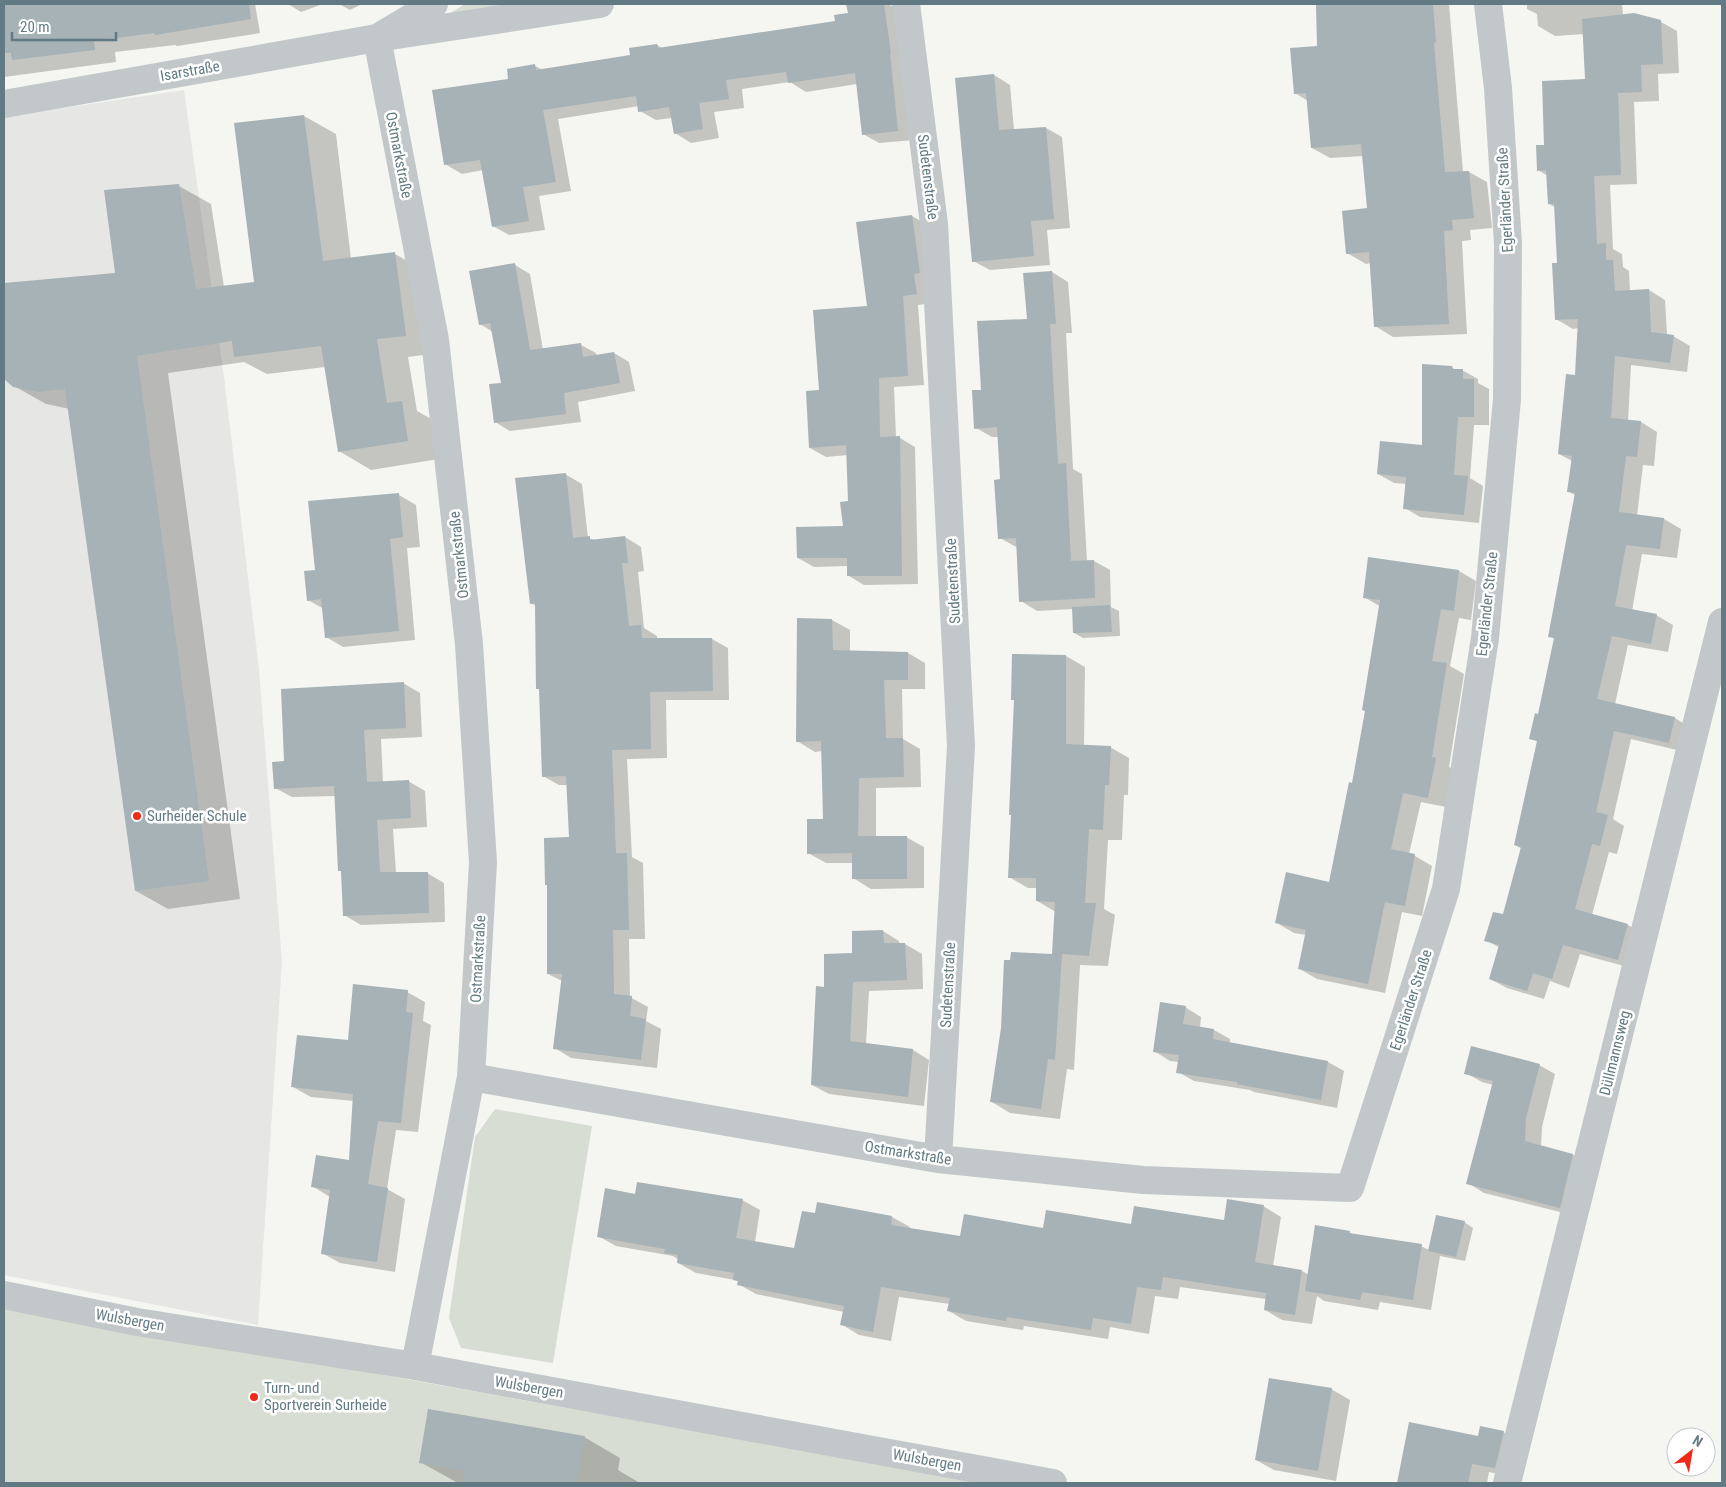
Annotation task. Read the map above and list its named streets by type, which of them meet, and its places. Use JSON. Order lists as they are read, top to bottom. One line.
{"streets":{"street":["Isarstraße","Ostmarkstraße","Sudetenstraße","Egerländer Straße","Düllmannsweg","Wulsbergen"]},"crossings":[["Isarstraße","Ostmarkstraße"],["Ostmarkstraße","Sudetenstraße"],["Ostmarkstraße","Egerländer Straße"],["Ostmarkstraße","Wulsbergen"]],"places":["Surheider Schule","Turn- und Sportverein Surheide"],"scale_bar":"20 m","north":"top right"}
